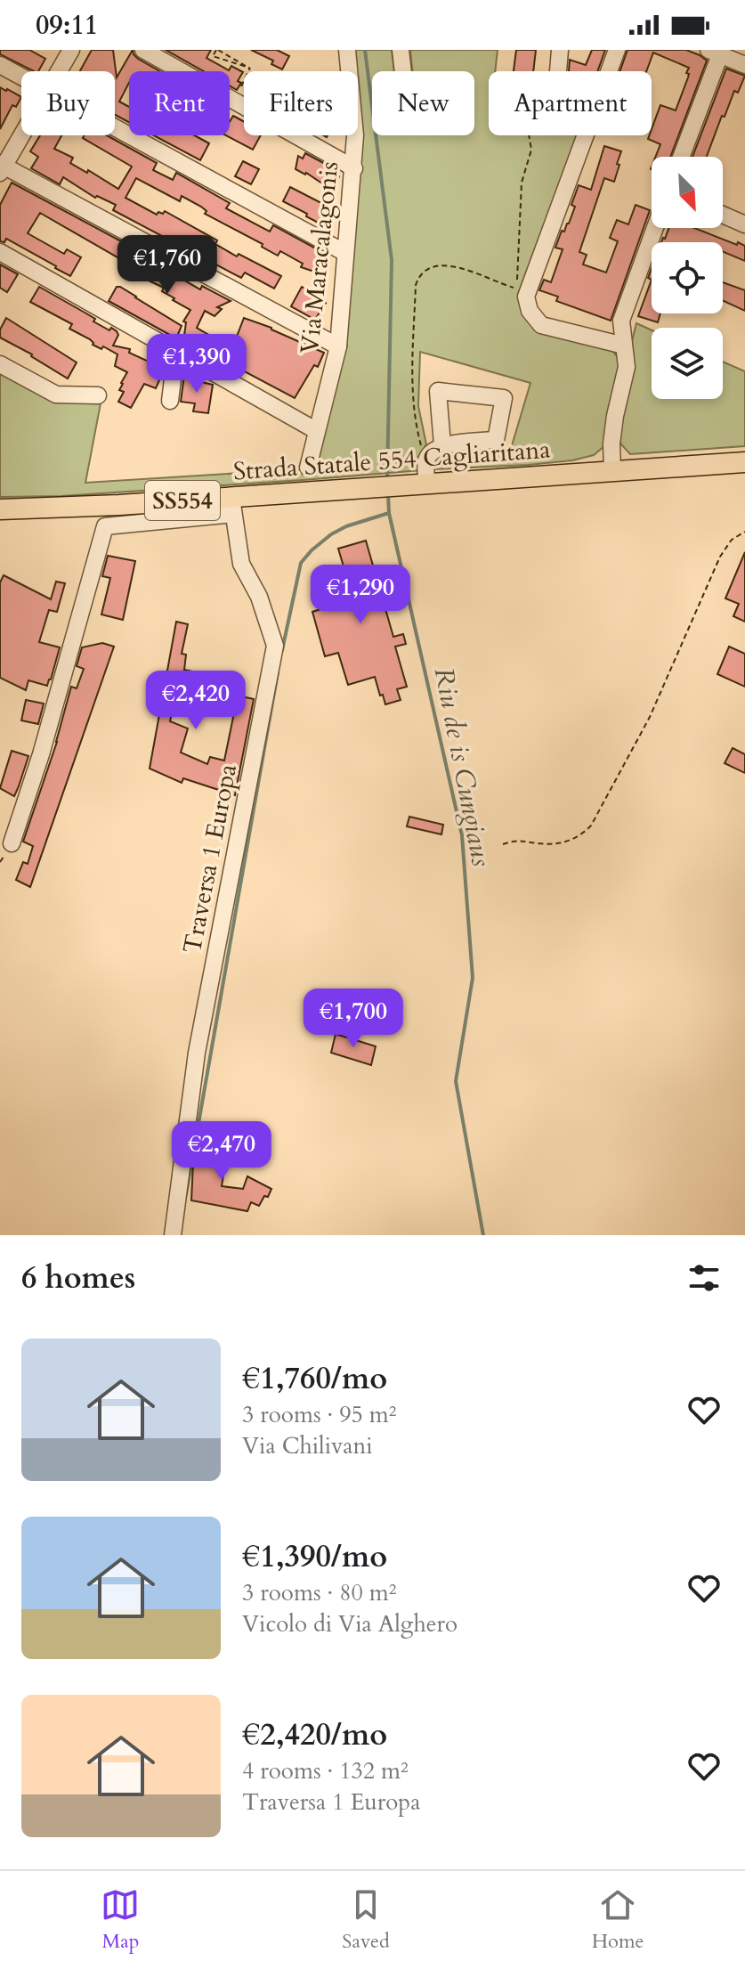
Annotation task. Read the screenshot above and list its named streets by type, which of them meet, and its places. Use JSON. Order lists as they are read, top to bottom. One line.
{"streets":{"main road":["Strada Statale 554 Cagliaritana","SS554"],"street":["Via Maracalagonis","Traversa 1 Europa"]},"crossings":[["Strada Statale 554 Cagliaritana","Traversa 1 Europa"]],"water":["Riu de is Cungiaus"],"north":"bottom right","page":{"status":"09:11","chip":["Buy","Rent","Filters","New","Apartment"],"price":["€1,760","€1,390","€1,290","€2,420","€1,700","€2,470"],"heading":"6 homes","list":[{"name":"€1,760/mo","note":"3 rooms · 95 m² · Via Chilivani"},{"name":"€1,390/mo","note":"3 rooms · 80 m² · Vicolo di Via Alghero"},{"name":"€2,420/mo","note":"4 rooms · 132 m² · Traversa 1 Europa"}],"tabs":["Map","Saved","Home"]}}
